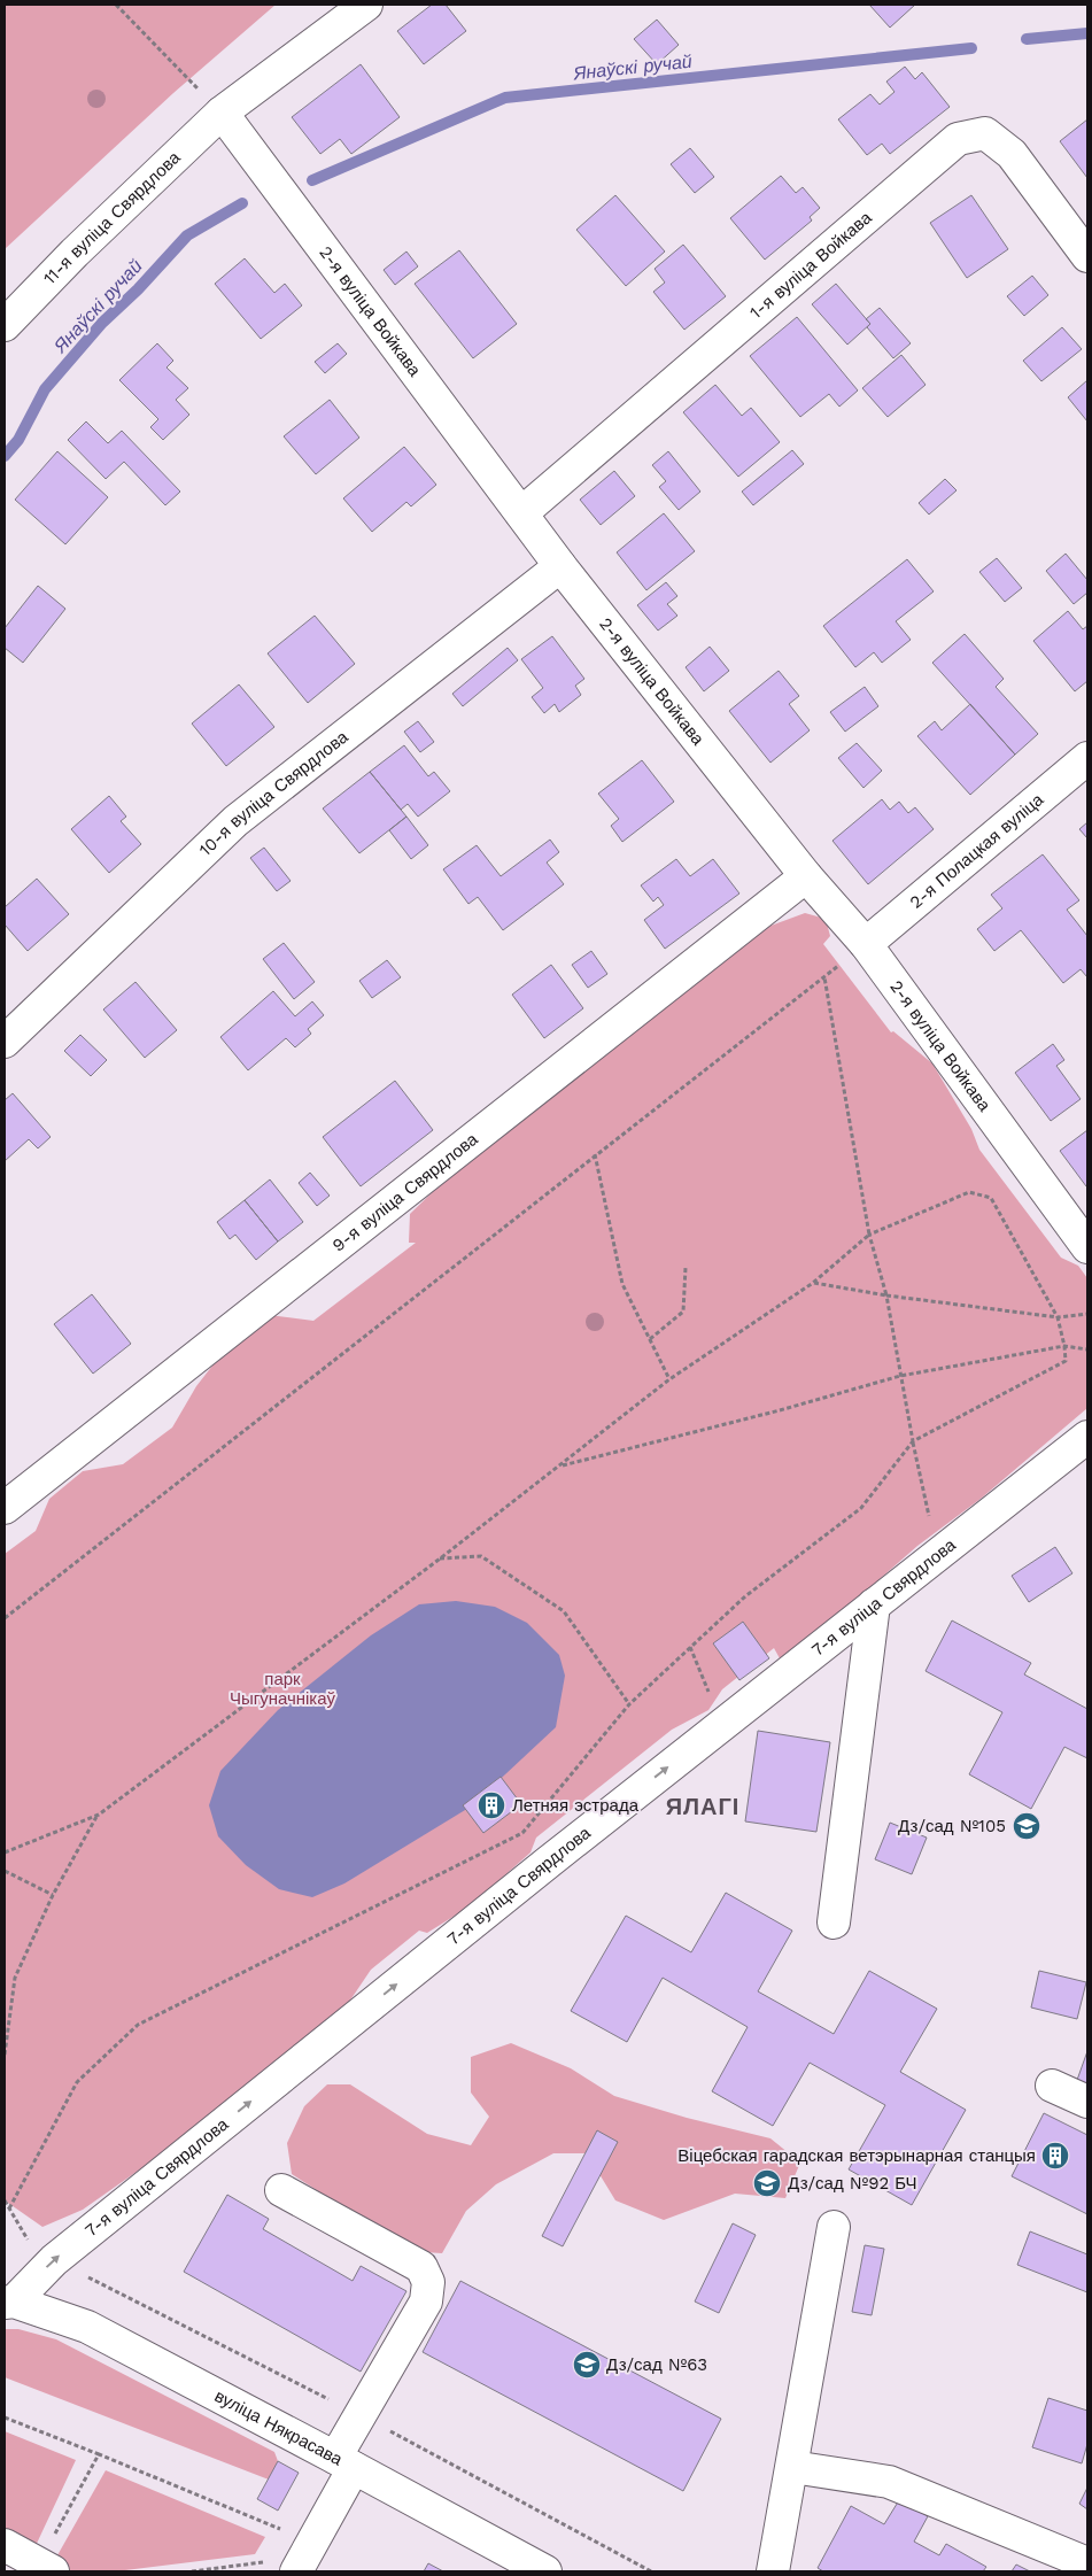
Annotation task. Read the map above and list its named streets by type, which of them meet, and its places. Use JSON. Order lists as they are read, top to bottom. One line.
{"streets":{"street":["11-я вуліца Свярдлова","1-я вуліца Войкава","2-я вуліца Войкава","10-я вуліца Свярдлова","2-я Полацкая вуліца","9-я вуліца Свярдлова","7-я вуліца Свярдлова","вуліца Някрасава"]},"crossings":[["11-я вуліца Свярдлова","2-я вуліца Войкава"],["1-я вуліца Войкава","2-я вуліца Войкава"],["2-я вуліца Войкава","10-я вуліца Свярдлова"],["2-я вуліца Войкава","2-я Полацкая вуліца"],["2-я вуліца Войкава","9-я вуліца Свярдлова"],["7-я вуліца Свярдлова","вуліца Някрасава"]],"one_way":["7-я вуліца Свярдлова"],"districts":["ЯЛАГІ"],"water":["Янаўскі ручай"],"parks":["парк Чыгуначнікаў"],"places":{"building":["Летняя эстрада","Віцебская гарадская ветэрынарная станцыя"],"school or university":["Дз/сад №105","Дз/сад №92 БЧ","Дз/сад №63"]}}
